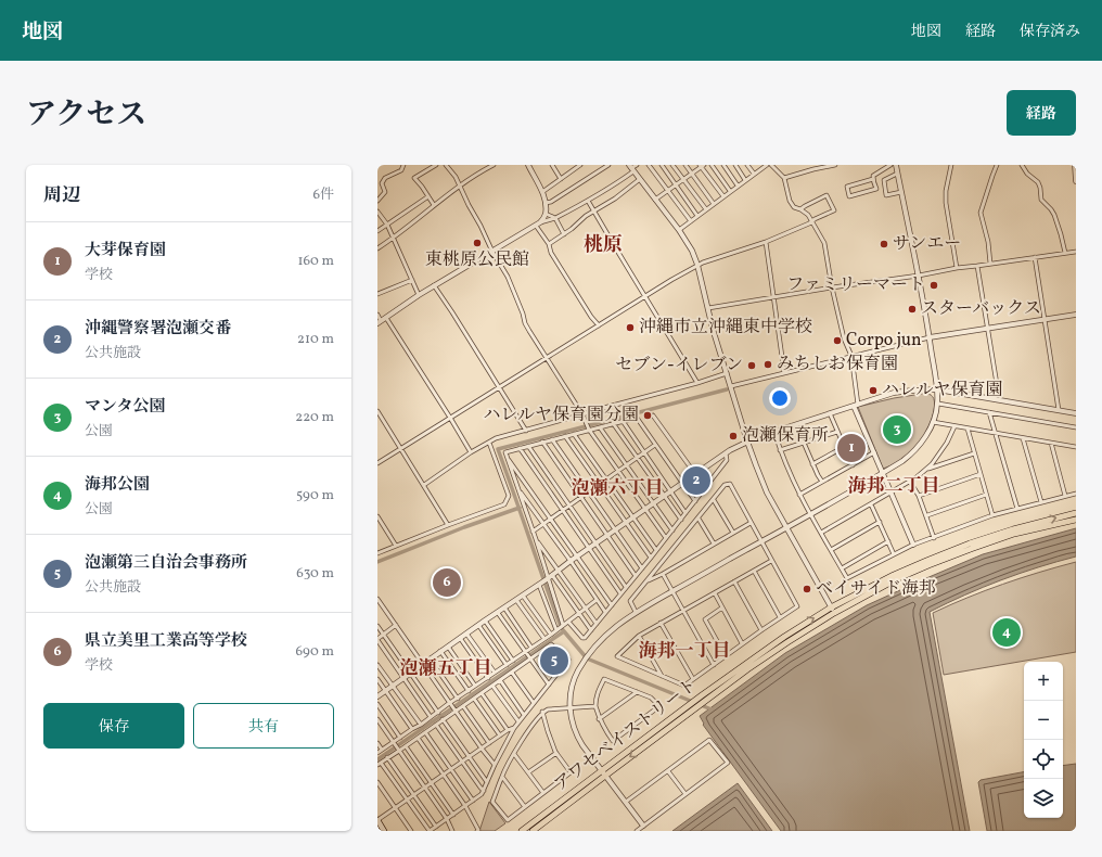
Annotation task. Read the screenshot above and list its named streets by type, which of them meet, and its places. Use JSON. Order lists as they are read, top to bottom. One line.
{"streets":{"main road":["アワセベイストリート"]},"districts":["桃原","海邦二丁目","泡瀬六丁目","海邦一丁目","泡瀬五丁目"],"places":["東桃原公民館","サンエー","ファミリーマート","スターバックス","沖縄市立沖縄東中学校","Corpo jun","みちしお保育園","セブン-イレブン","ハレルヤ保育園","ハレルヤ保育園分園","泡瀬保育所","ベイサイド海邦"],"page":{"header":"地図","nav":["地図","経路","保存済み"],"title":"アクセス","buttons":["経路",["保存","共有"]],"heading":["周辺","6件"],"list":[{"mark":"1","name":"大芽保育園","note":"学校","value":"160 m"},{"mark":"2","name":"沖縄警察署泡瀬交番","note":"公共施設","value":"210 m"},{"mark":"3","name":"マンタ公園","note":"公園","value":"220 m"},{"mark":"4","name":"海邦公園","note":"公園","value":"590 m"},{"mark":"5","name":"泡瀬第三自治会事務所","note":"公共施設","value":"630 m"},{"mark":"6","name":"県立美里工業高等学校","note":"学校","value":"690 m"}],"pins":["3","1","2","6","4","5"],"map_buttons":["+","−"]}}
